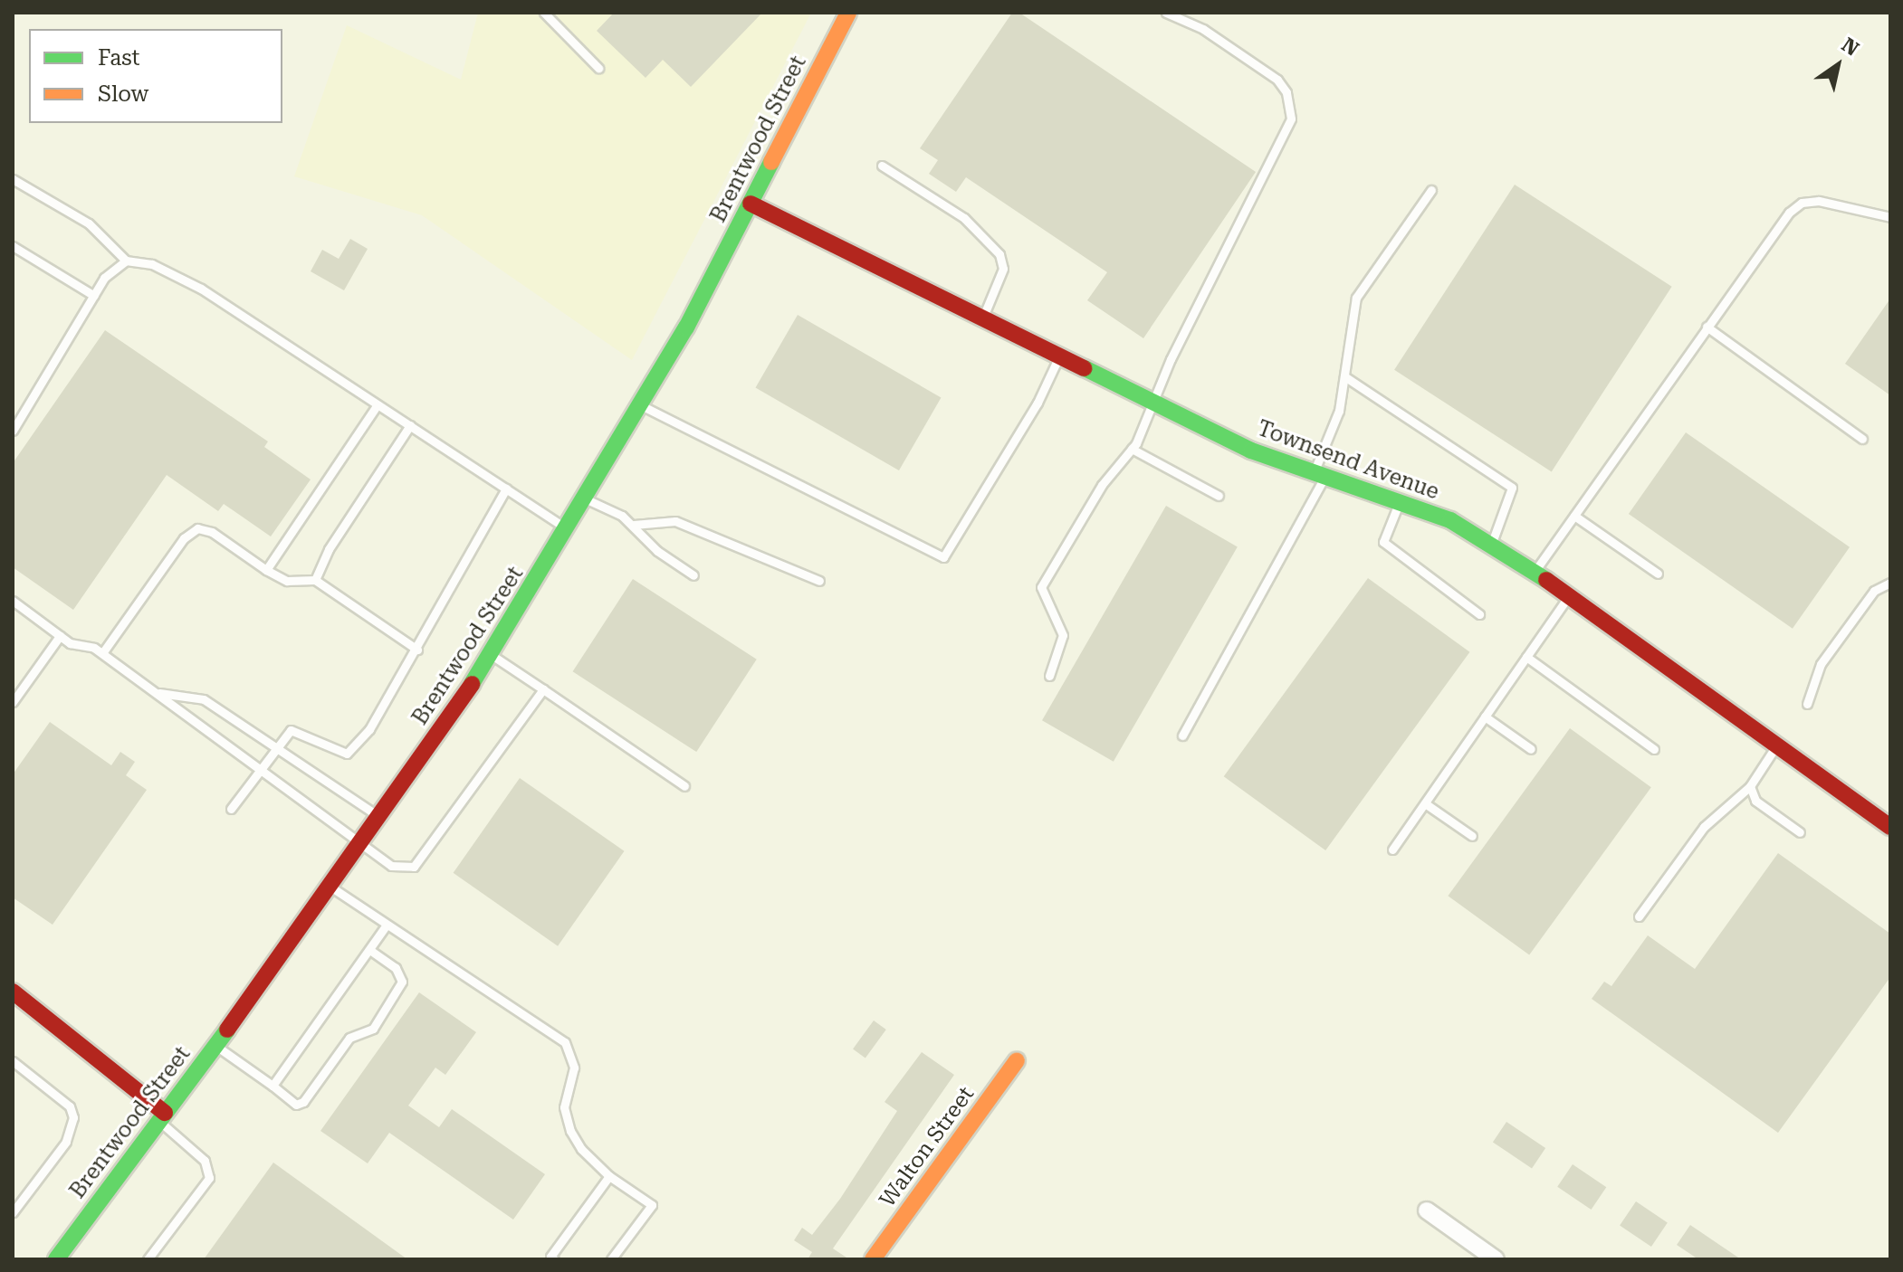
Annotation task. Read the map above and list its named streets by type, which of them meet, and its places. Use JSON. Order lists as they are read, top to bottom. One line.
{"streets":{"street":["Brentwood Street","Townsend Avenue","Walton Street"]},"crossings":[["Brentwood Street","Townsend Avenue"]],"legend":["Fast","Slow"],"north":"top right"}
